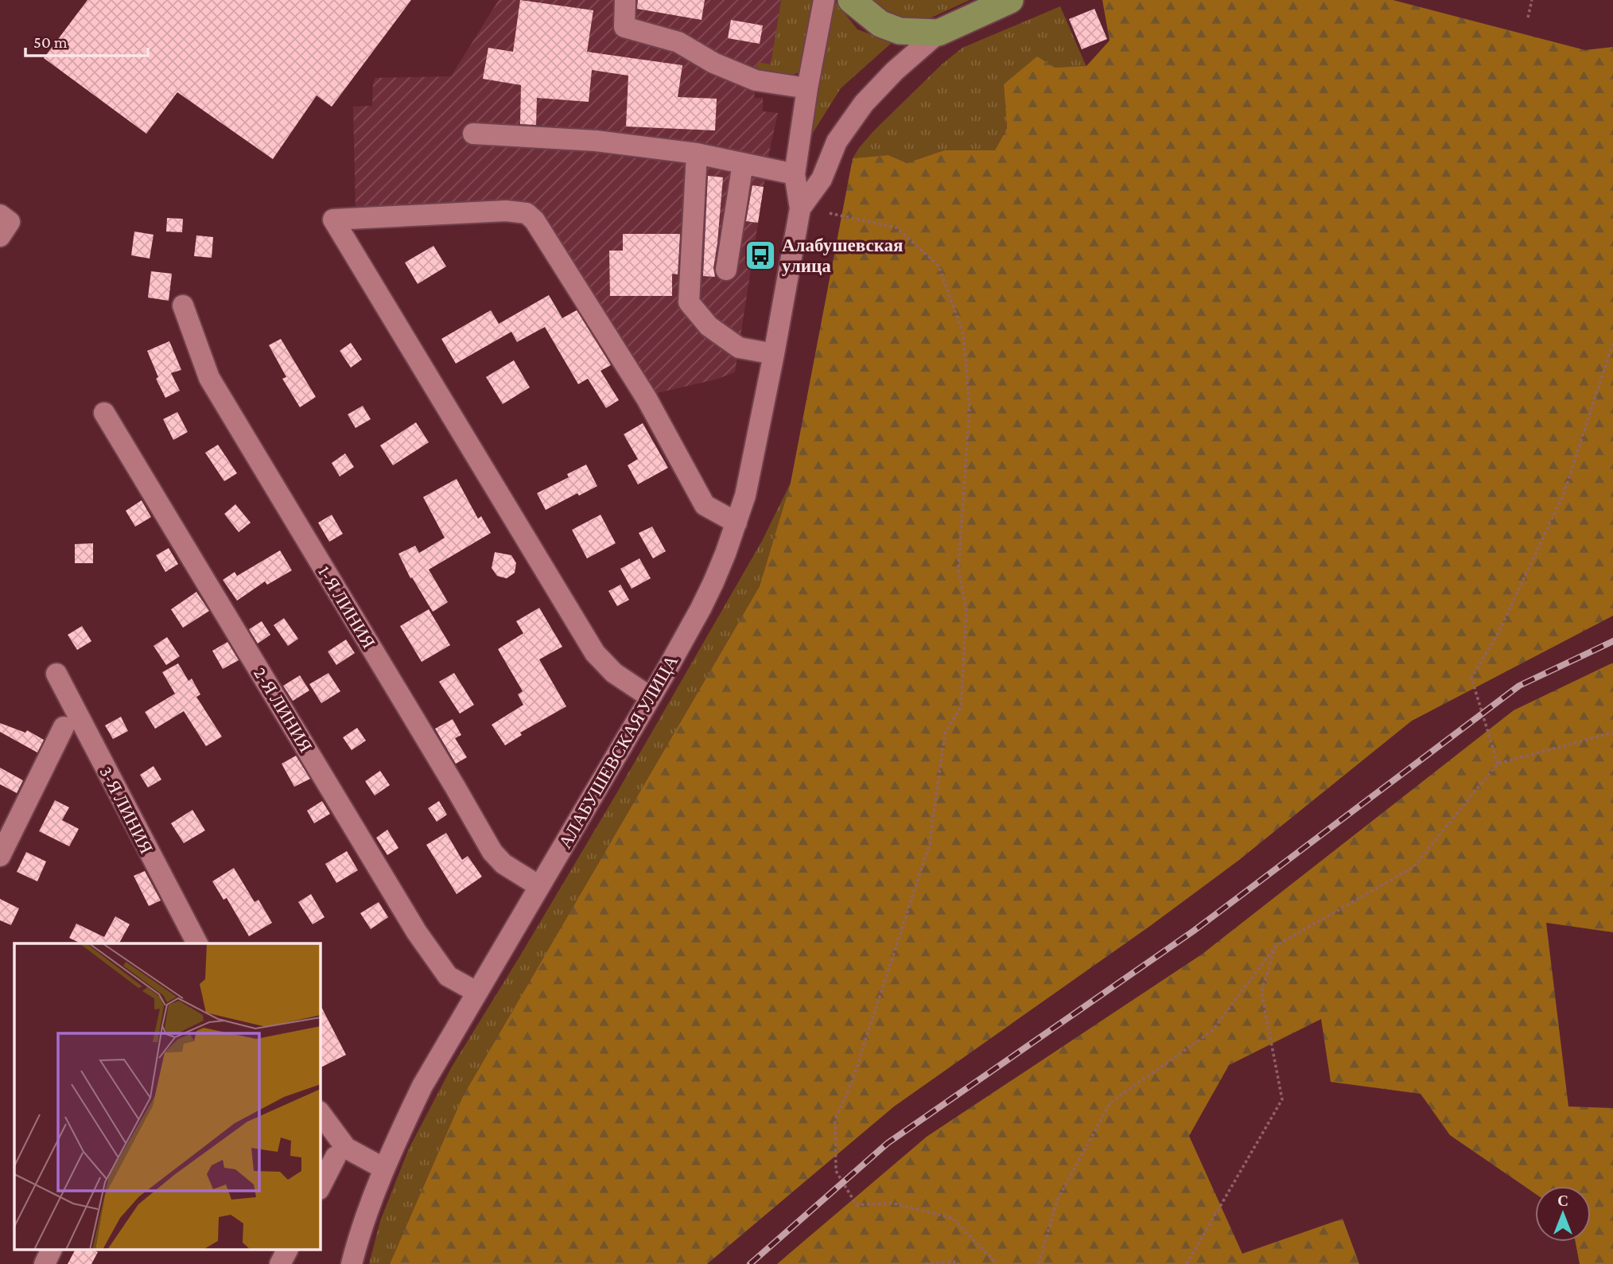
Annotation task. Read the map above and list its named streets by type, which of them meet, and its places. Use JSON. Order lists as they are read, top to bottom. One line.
{"streets":{"main road":["АЛАБУШЕВСКАЯ УЛИЦА"],"street":["1-Я ЛИНИЯ","2-Я ЛИНИЯ","3-Я ЛИНИЯ"]},"crossings":[["1-Я ЛИНИЯ","АЛАБУШЕВСКАЯ УЛИЦА"],["2-Я ЛИНИЯ","АЛАБУШЕВСКАЯ УЛИЦА"]],"places":{"bus stop":["Алабушевская улица"]},"scale_bar":"50 m","north":"top"}
